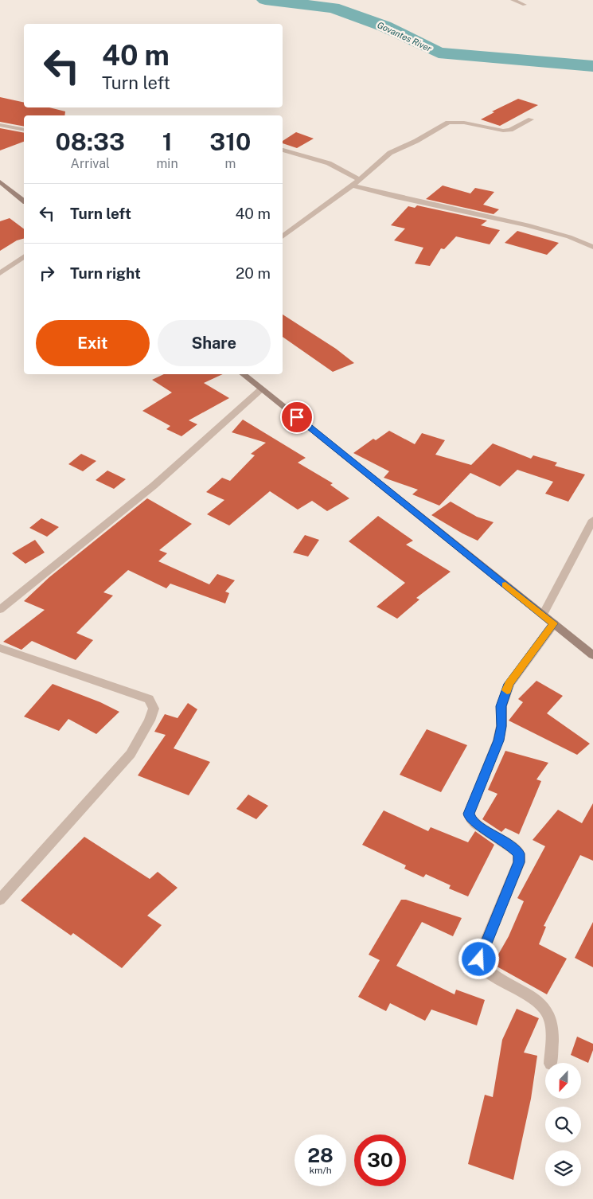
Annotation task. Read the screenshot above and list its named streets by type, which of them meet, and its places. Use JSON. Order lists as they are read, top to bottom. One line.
{"water":["Govantes River"],"north":"bottom","page":{"turn":["40 m","Turn left"],"eta":["08:33","Arrival","1","min","310","m"],"list":[{"name":"Turn left","value":"40 m"},{"name":"Turn right","value":"20 m"}],"buttons":["Exit","Share"],"speed":"28 km/h","limit":"30"}}
